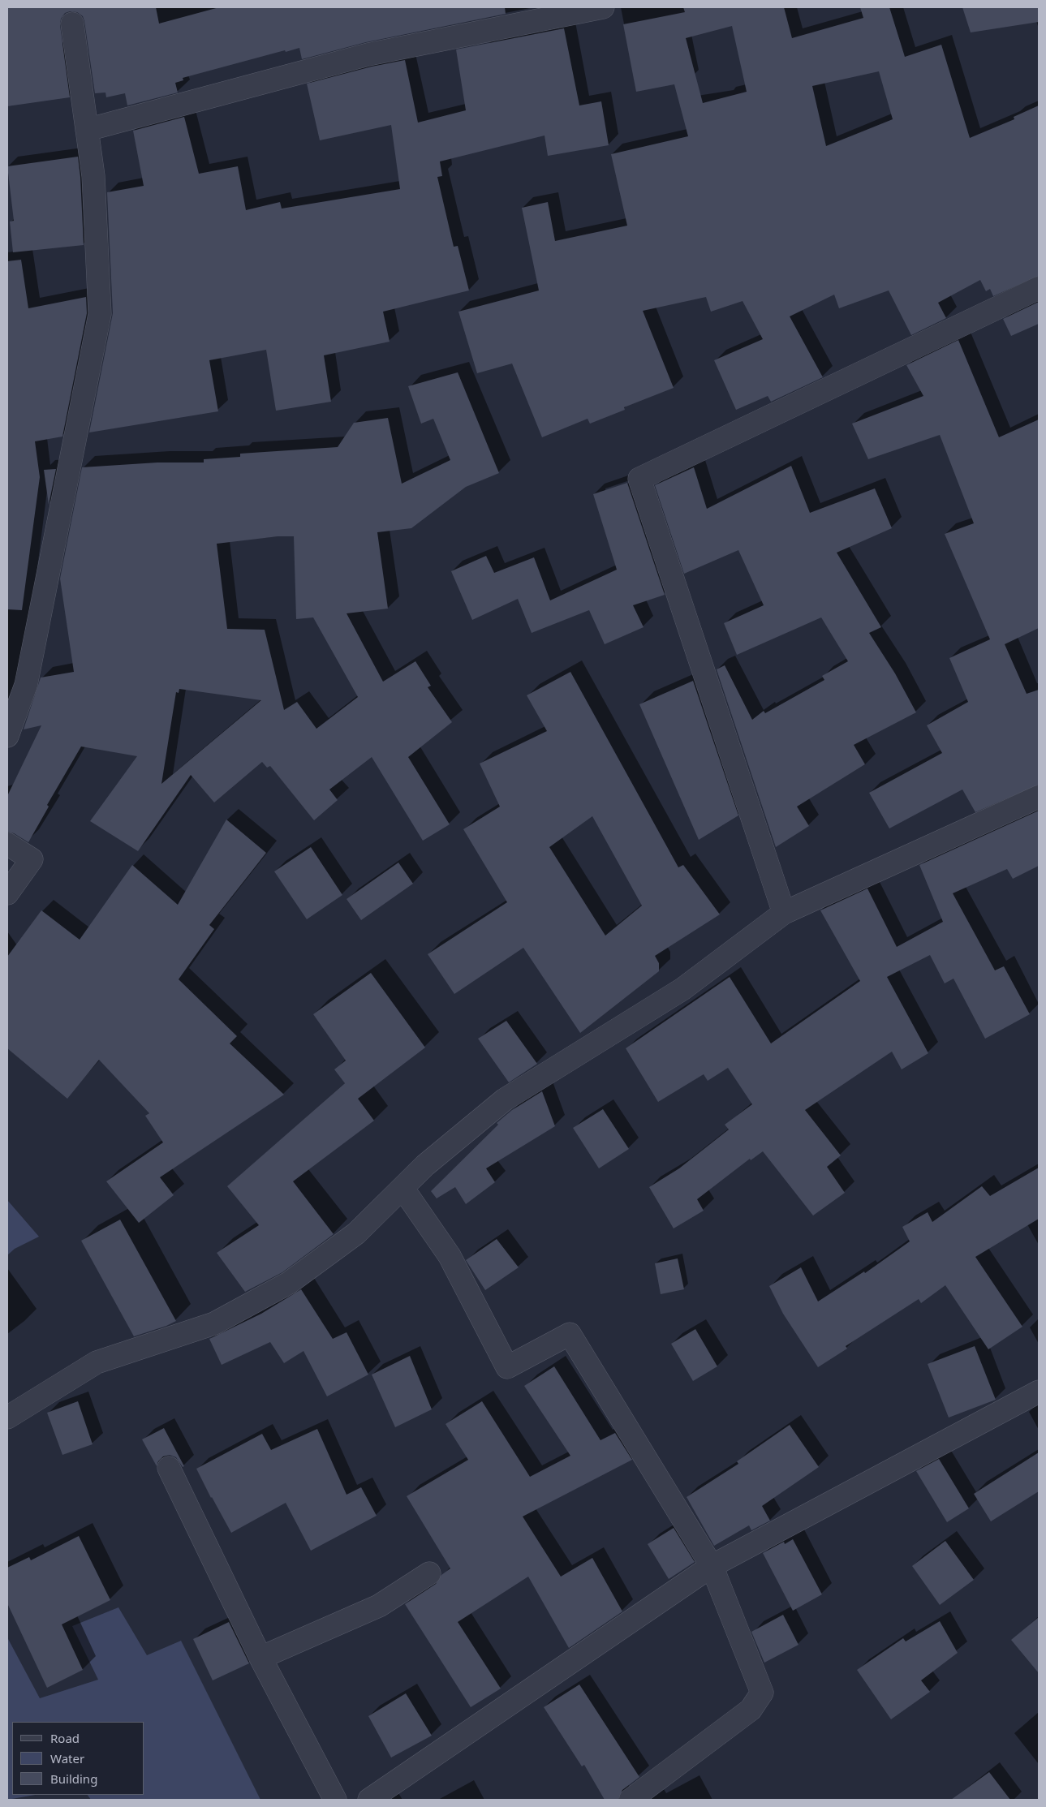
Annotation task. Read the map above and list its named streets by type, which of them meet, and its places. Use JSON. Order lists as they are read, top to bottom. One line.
{"legend":["Road","Water","Building"]}
